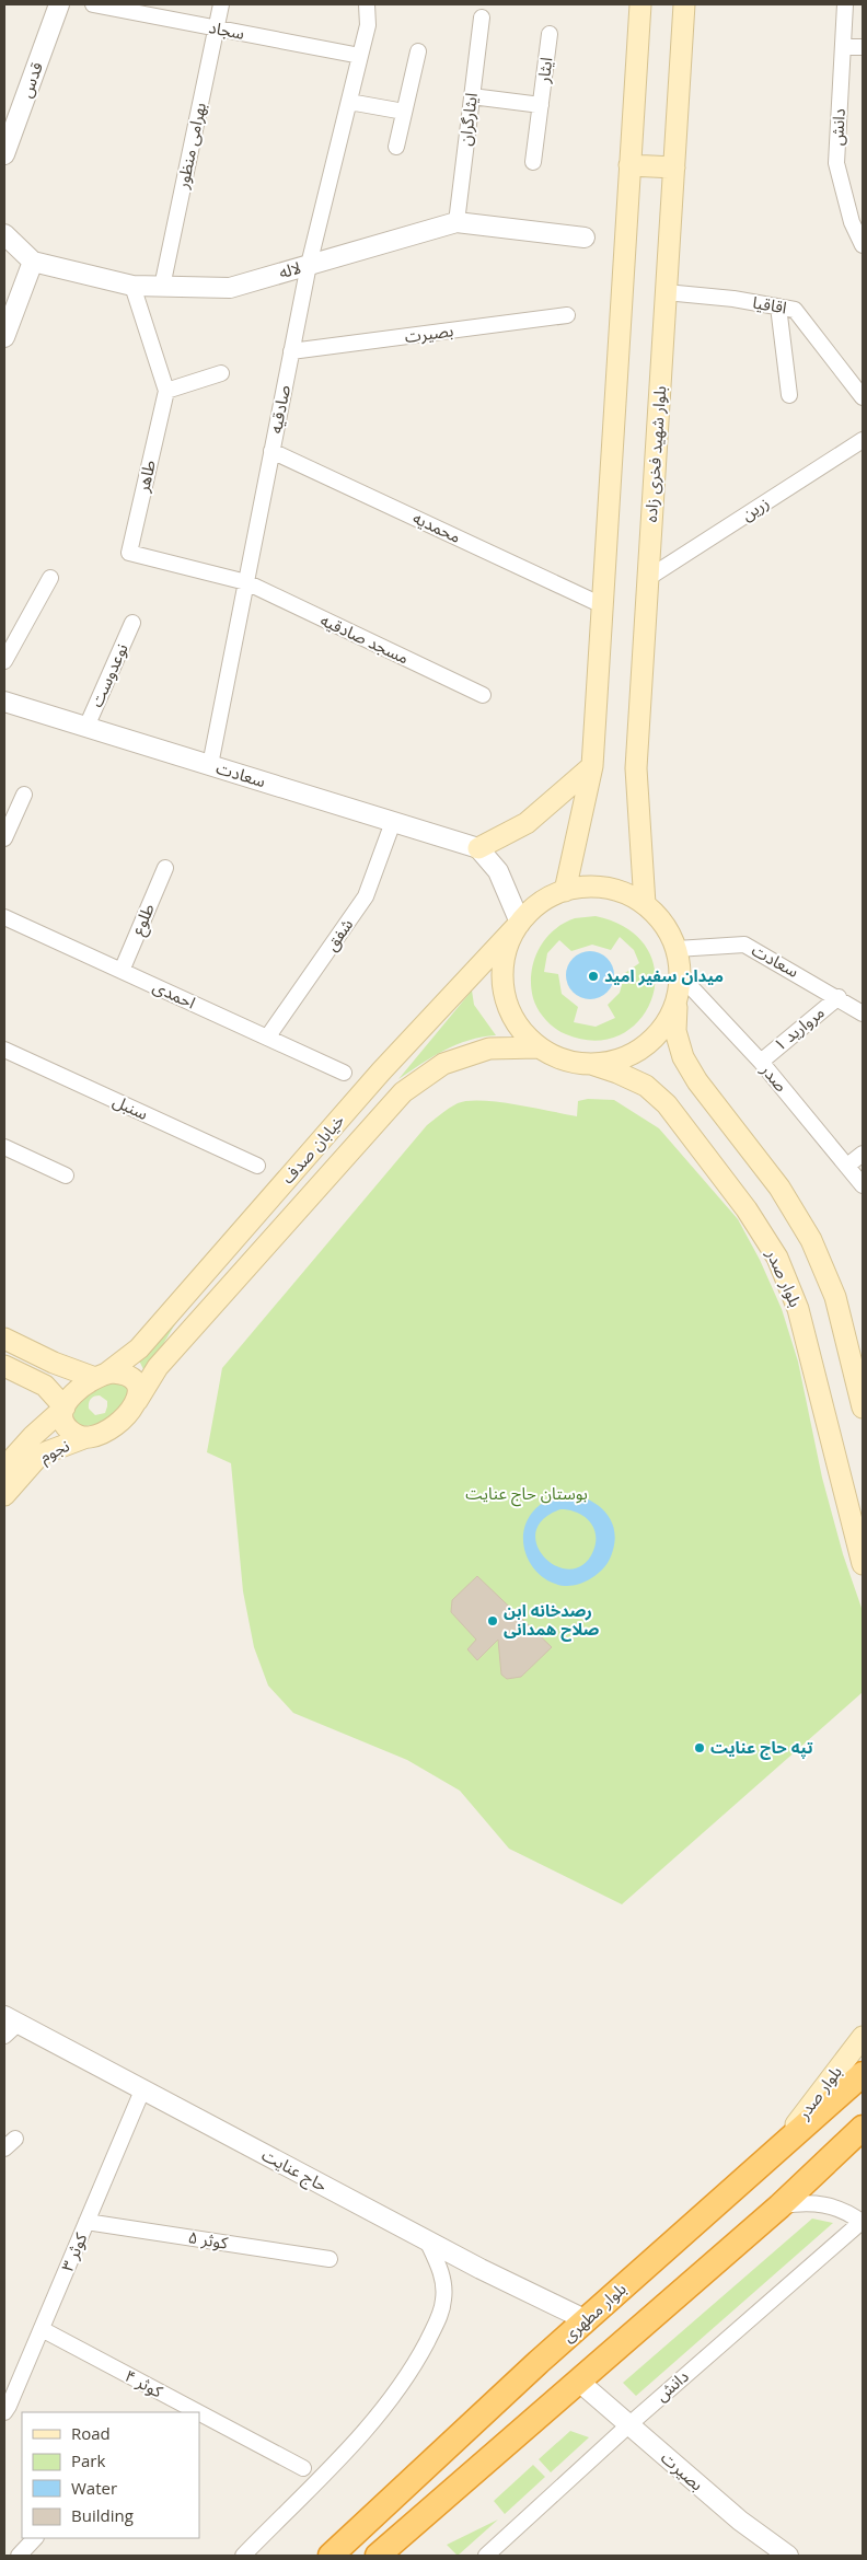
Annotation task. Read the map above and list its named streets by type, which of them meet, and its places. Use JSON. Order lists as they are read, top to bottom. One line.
{"streets":{"highway":["بلوار مطهری"],"main road":["بلوار شهید فخری زاده","خیابان صدف","بلوار صدر","نجوم"],"street":["سجاد","ایثار","قدس","ایثارگران","دانش","بهرامی منظور","لاله","اقاقیا","بصیرت","صادقیه","طاهر","زرین","محمدیه","مسجد صادقیه","نوعدوست","سعادت","طلوع","شفق","احمدی","مروارید ۱","صدر","سنبل","حاج عنایت","کوثر ۵","کوثر ۳","کوثر ۴"]},"crossings":[["سجاد","بهرامی منظور"],["سجاد","صادقیه"],["ایثار","ایثارگران"],["ایثارگران","لاله"],["دانش","بصیرت"],["بهرامی منظور","لاله"],["لاله","صادقیه"],["اقاقیا","بلوار شهید فخری زاده"],["بصیرت","صادقیه"],["صادقیه","طاهر"],["صادقیه","محمدیه"],["صادقیه","مسجد صادقیه"],["صادقیه","سعادت"],["بلوار شهید فخری زاده","زرین"],["بلوار شهید فخری زاده","سعادت"],["بلوار شهید فخری زاده","صدر"],["بلوار شهید فخری زاده","خیابان صدف"],["بلوار شهید فخری زاده","بلوار صدر"],["طاهر","مسجد صادقیه"],["نوعدوست","سعادت"],["سعادت","شفق"],["سعادت","مروارید ۱"],["سعادت","صدر"],["سعادت","خیابان صدف"],["سعادت","بلوار صدر"],["طلوع","احمدی"],["شفق","احمدی"],["مروارید ۱","صدر"],["صدر","خیابان صدف"],["صدر","بلوار صدر"],["خیابان صدف","بلوار صدر"],["خیابان صدف","نجوم"],["بلوار صدر","بلوار مطهری"],["حاج عنایت","کوثر ۳"],["حاج عنایت","بلوار مطهری"],["کوثر ۵","کوثر ۳"],["کوثر ۳","کوثر ۴"]],"parks":["بوستان حاج عنایت"],"places":["میدان سفیر امید","رصدخانه ابن صلاح همدانی","تپه حاج عنایت"],"legend":["Road","Park","Water","Building"]}
